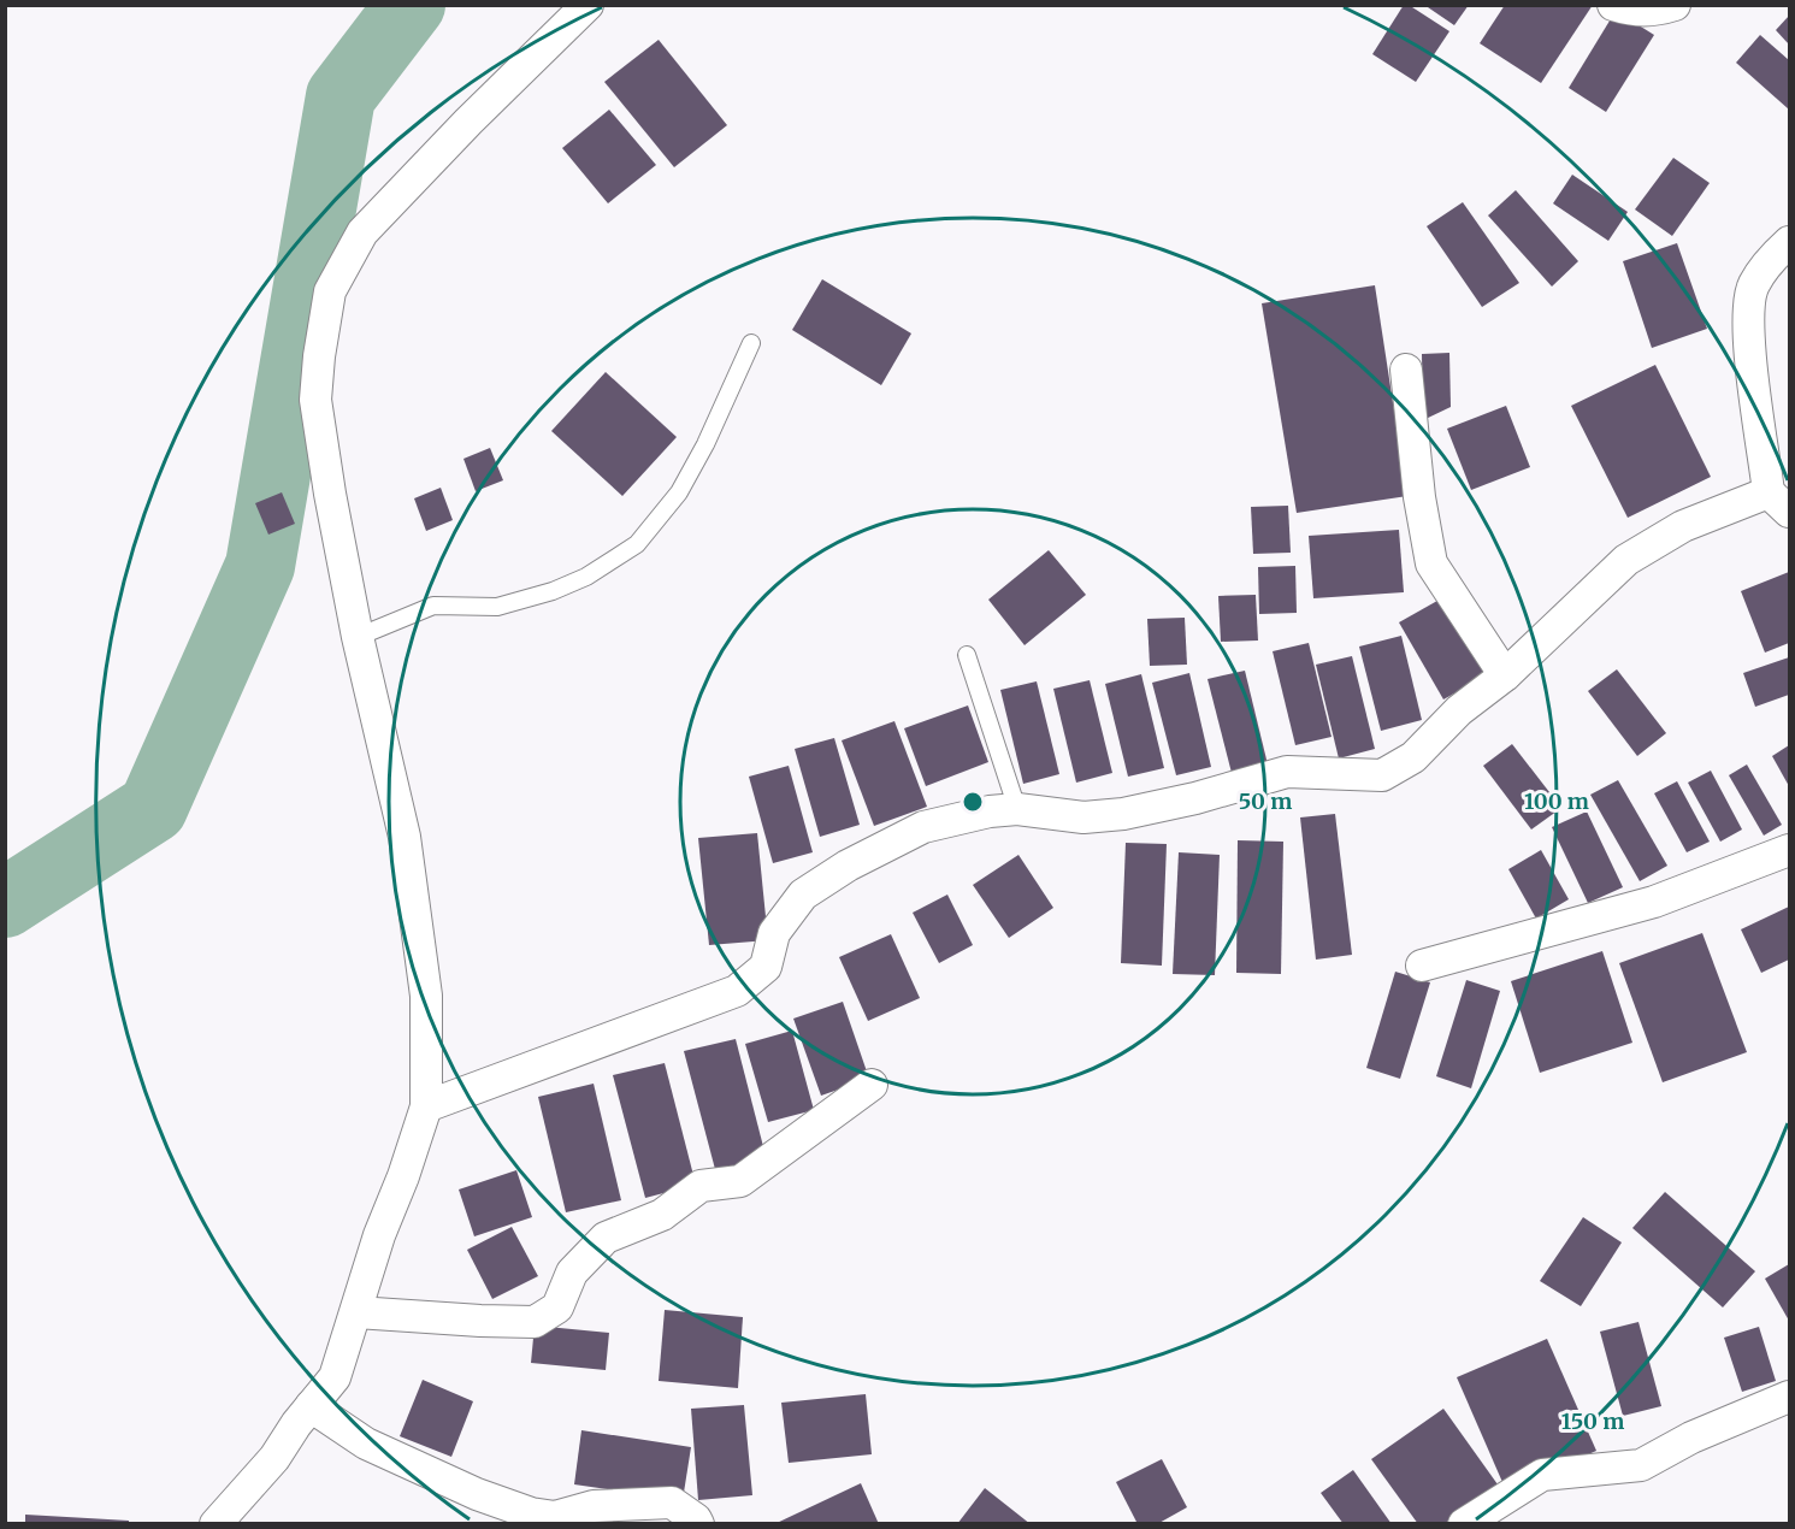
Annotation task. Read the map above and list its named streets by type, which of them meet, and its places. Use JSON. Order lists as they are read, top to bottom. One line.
{"rings":["50 m","100 m","150 m"]}
